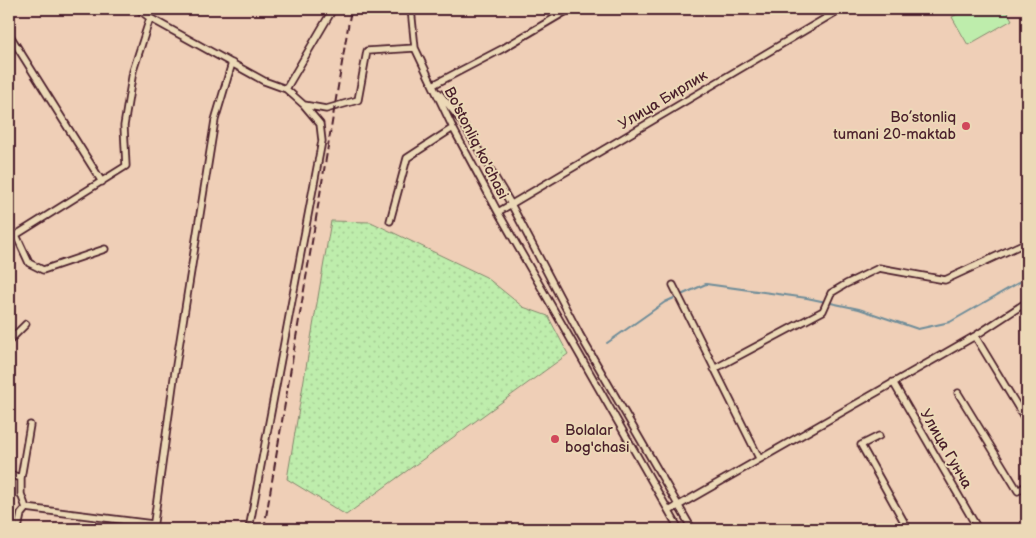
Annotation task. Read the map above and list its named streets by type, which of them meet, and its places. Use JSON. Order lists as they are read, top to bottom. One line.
{"streets":{"street":["Улица Бирлик","Bo'stonliq ko'chasi","Улица Гунча"]},"crossings":[["Улица Бирлик","Bo'stonliq ko'chasi"]],"places":["Bo’stonliq tumani 20-maktab","Bolalar bog'chasi"]}
